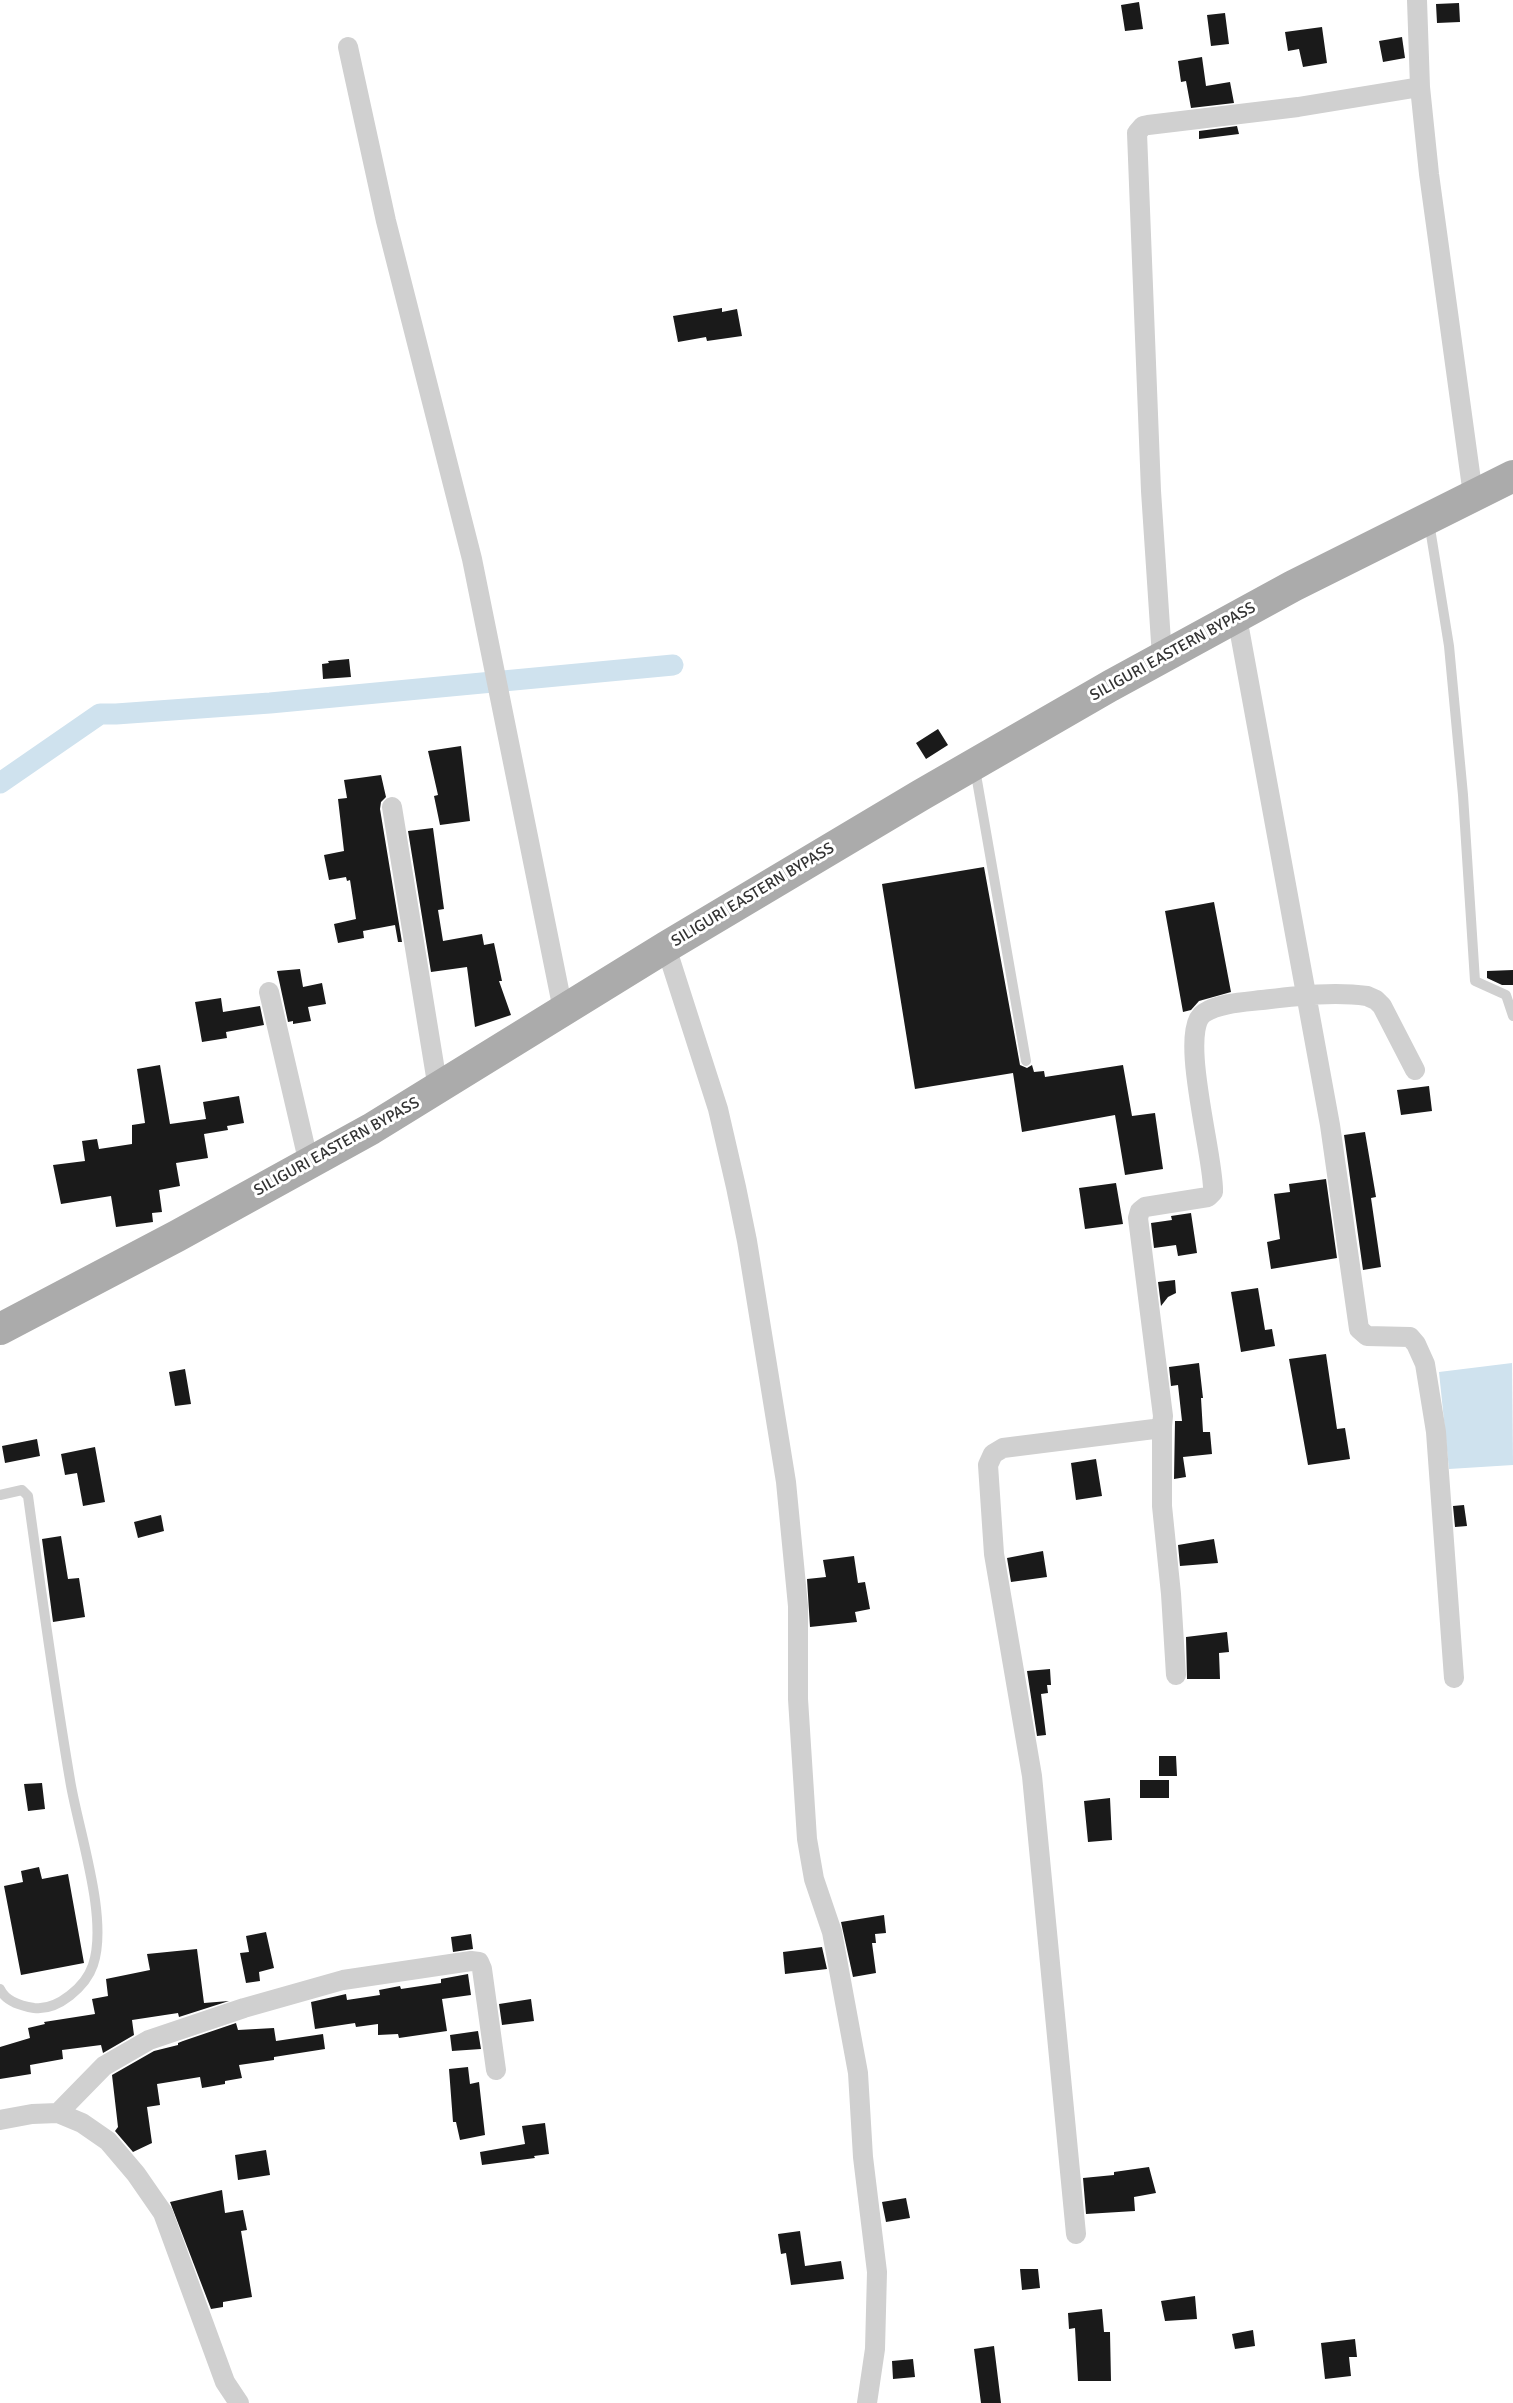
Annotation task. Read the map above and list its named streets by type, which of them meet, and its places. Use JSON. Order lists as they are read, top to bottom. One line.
{"streets":{"main road":["SILIGURI EASTERN BYPASS"]}}
